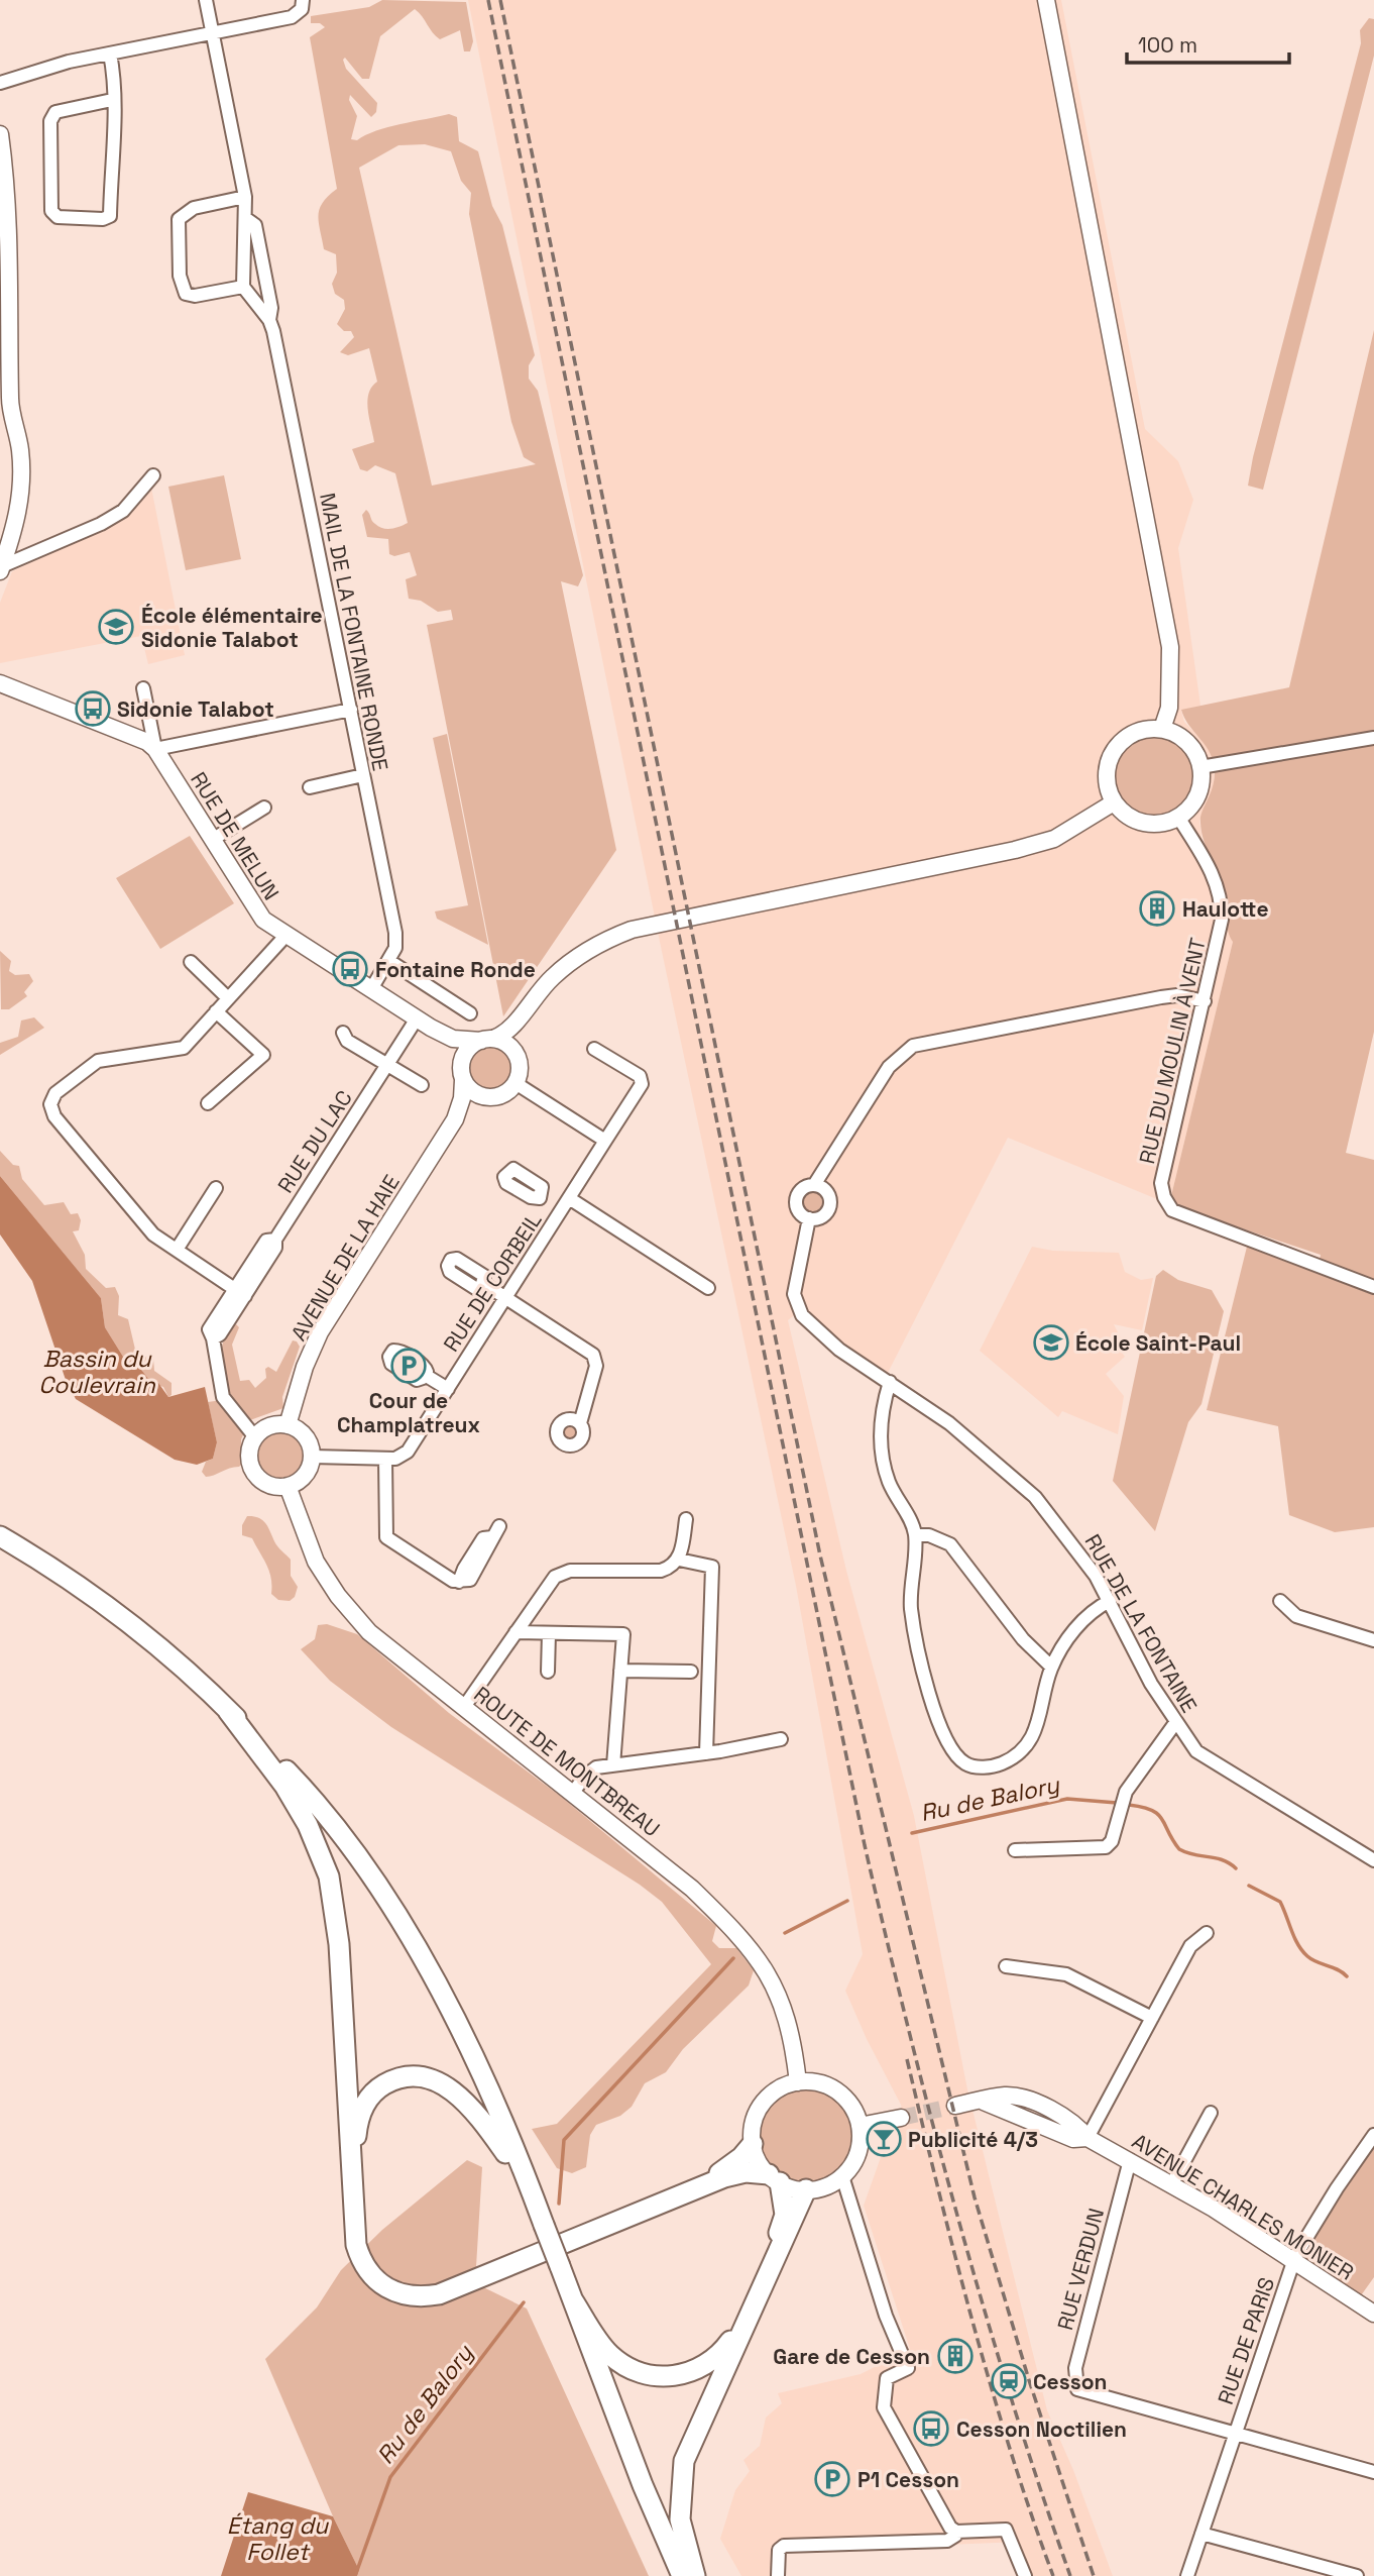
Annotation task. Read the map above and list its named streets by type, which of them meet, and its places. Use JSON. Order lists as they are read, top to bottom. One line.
{"streets":{"street":["MAIL DE LA FONTAINE RONDE","RUE DE MELUN","RUE DU MOULIN À VENT","RUE DU LAC","AVENUE DE LA HAIE","RUE DE CORBEIL","RUE DE LA FONTAINE","ROUTE DE MONTBREAU","AVENUE CHARLES MONIER","RUE VERDUN","RUE DE PARIS"]},"crossings":[["MAIL DE LA FONTAINE RONDE","RUE DE MELUN"],["RUE DE MELUN","RUE DU LAC"],["RUE DE MELUN","AVENUE DE LA HAIE"],["RUE DU LAC","AVENUE DE LA HAIE"],["RUE DU LAC","ROUTE DE MONTBREAU"],["AVENUE DE LA HAIE","ROUTE DE MONTBREAU"],["AVENUE CHARLES MONIER","RUE VERDUN"],["AVENUE CHARLES MONIER","RUE DE PARIS"],["RUE VERDUN","RUE DE PARIS"]],"water":["Bassin du Coulevrain","Ru de Balory","Étang du Follet"],"places":{"school or university":["École élémentaire Sidonie Talabot","École Saint-Paul"],"bus stop":["Sidonie Talabot","Fontaine Ronde","Cesson Noctilien"],"building":["Haulotte","Gare de Cesson"],"parking":["Cour de Champlatreux","P1 Cesson"],"bar":["Publicité 4/3"],"station":["Cesson"]},"scale_bar":"100 m"}
